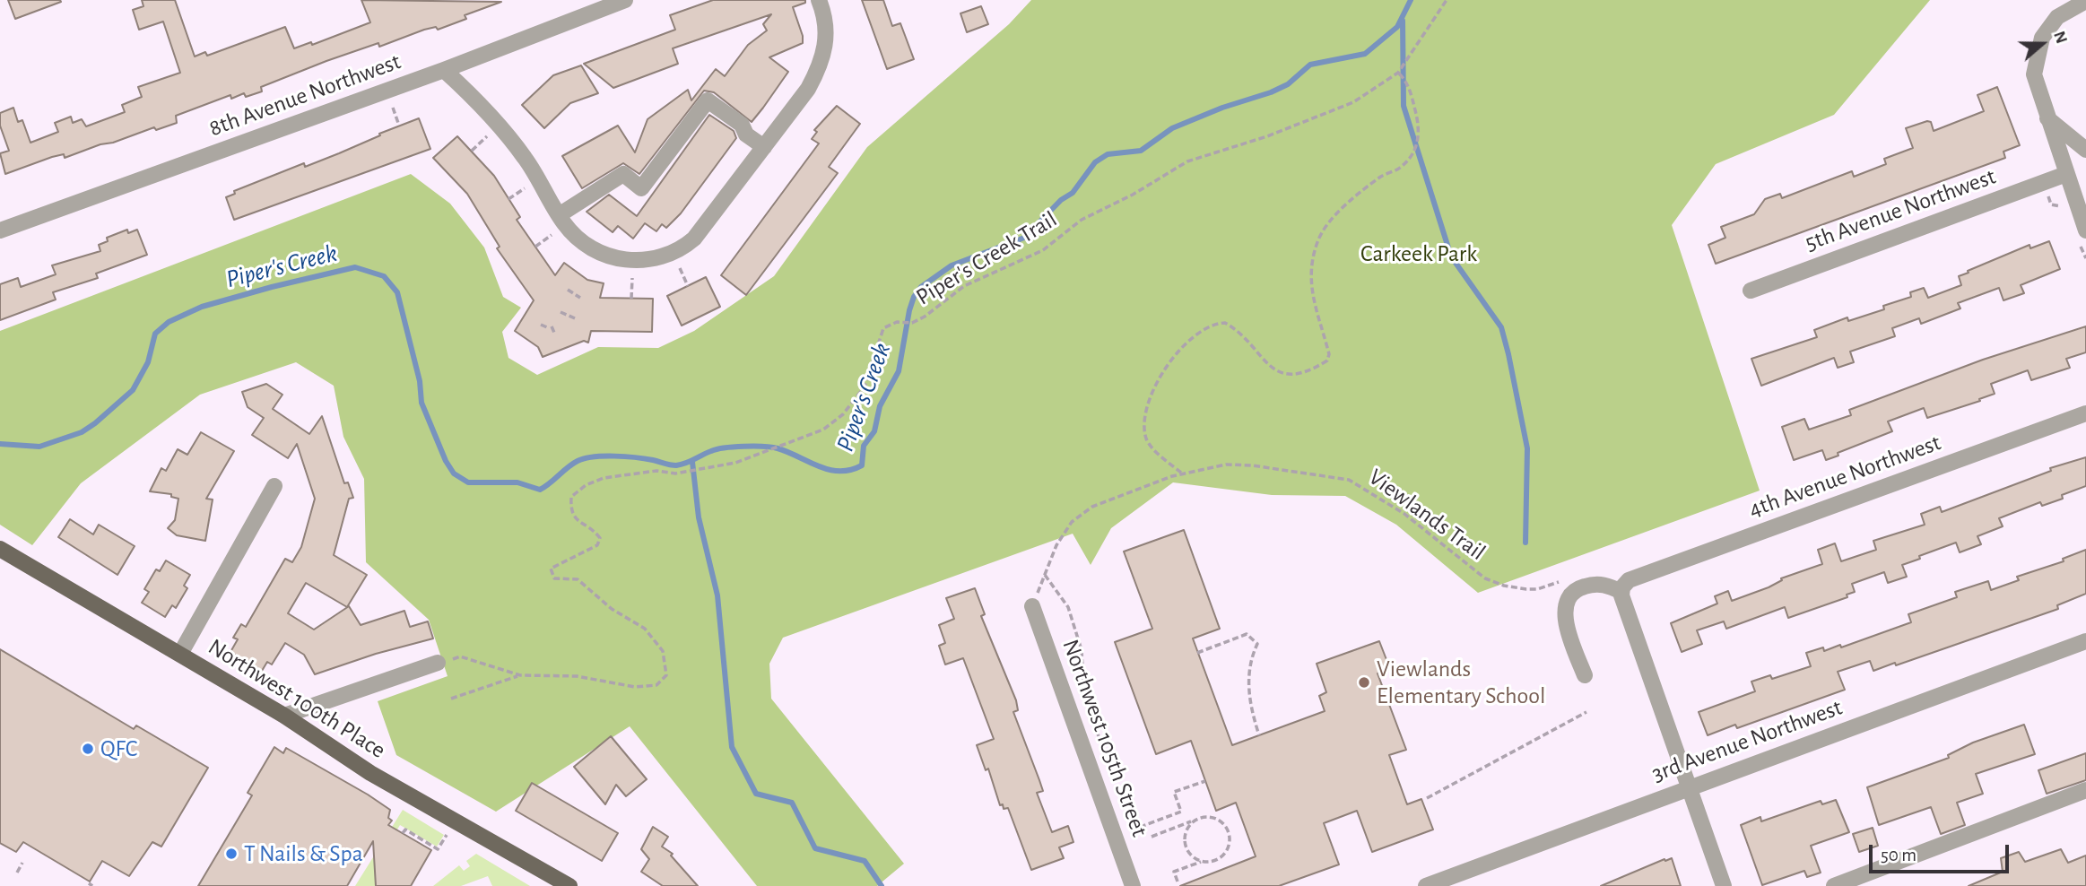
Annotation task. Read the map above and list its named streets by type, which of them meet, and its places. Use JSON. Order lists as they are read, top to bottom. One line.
{"streets":{"main road":["Northwest 100th Place"],"street":["8th Avenue Northwest","5th Avenue Northwest","4th Avenue Northwest","Northwest 105th Street","3rd Avenue Northwest"],"path":["Piper's Creek Trail","Viewlands Trail"]},"crossings":[["Viewlands Trail","Northwest 105th Street"]],"water":["Piper's Creek"],"parks":["Carkeek Park"],"places":["Viewlands Elementary School","QFC","T Nails & Spa"],"scale_bar":"50 m","north":"right"}
